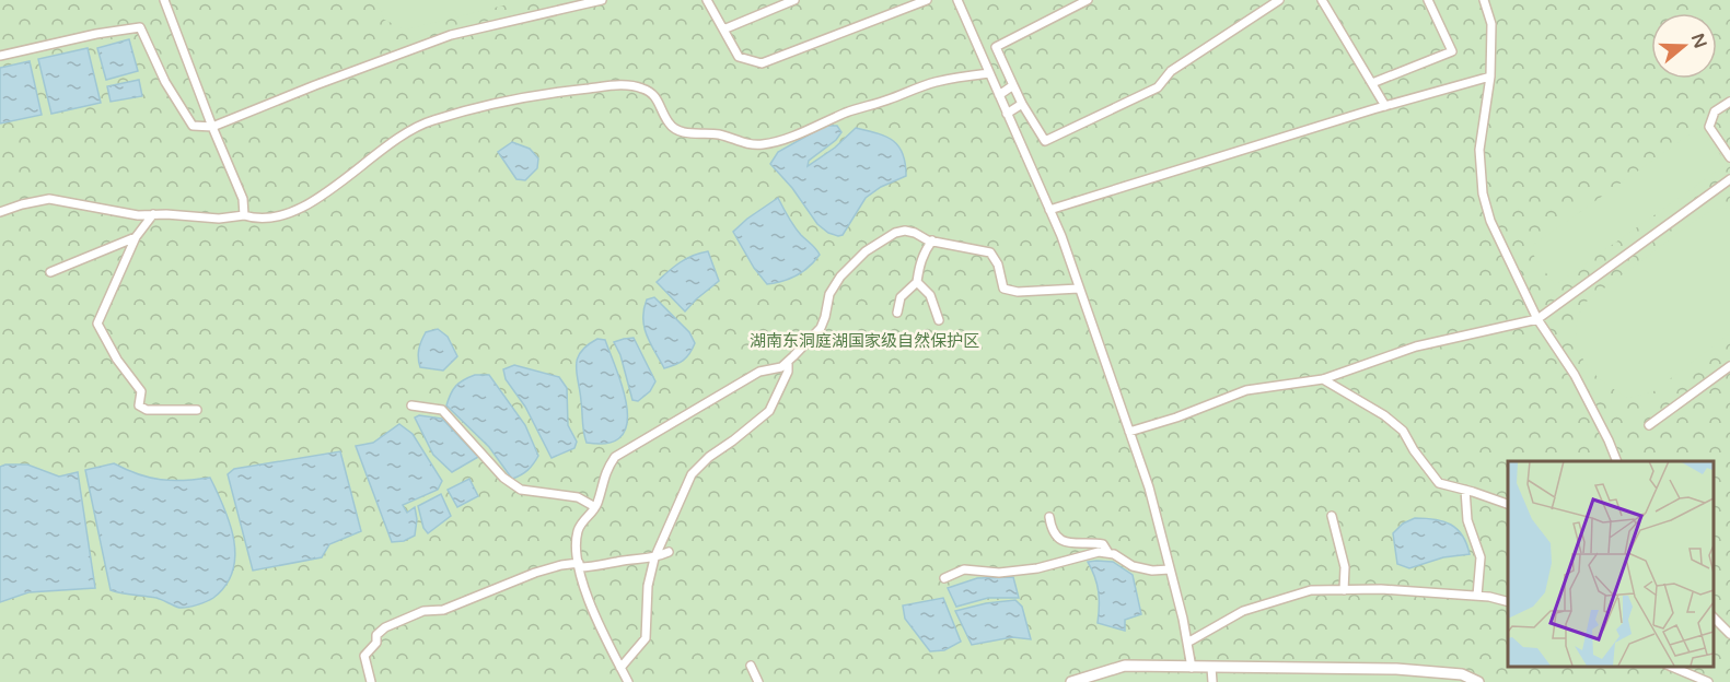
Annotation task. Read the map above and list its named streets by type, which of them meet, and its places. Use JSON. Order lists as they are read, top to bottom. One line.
{"parks":["湖南东洞庭湖国家级自然保护区"],"north":"right"}
